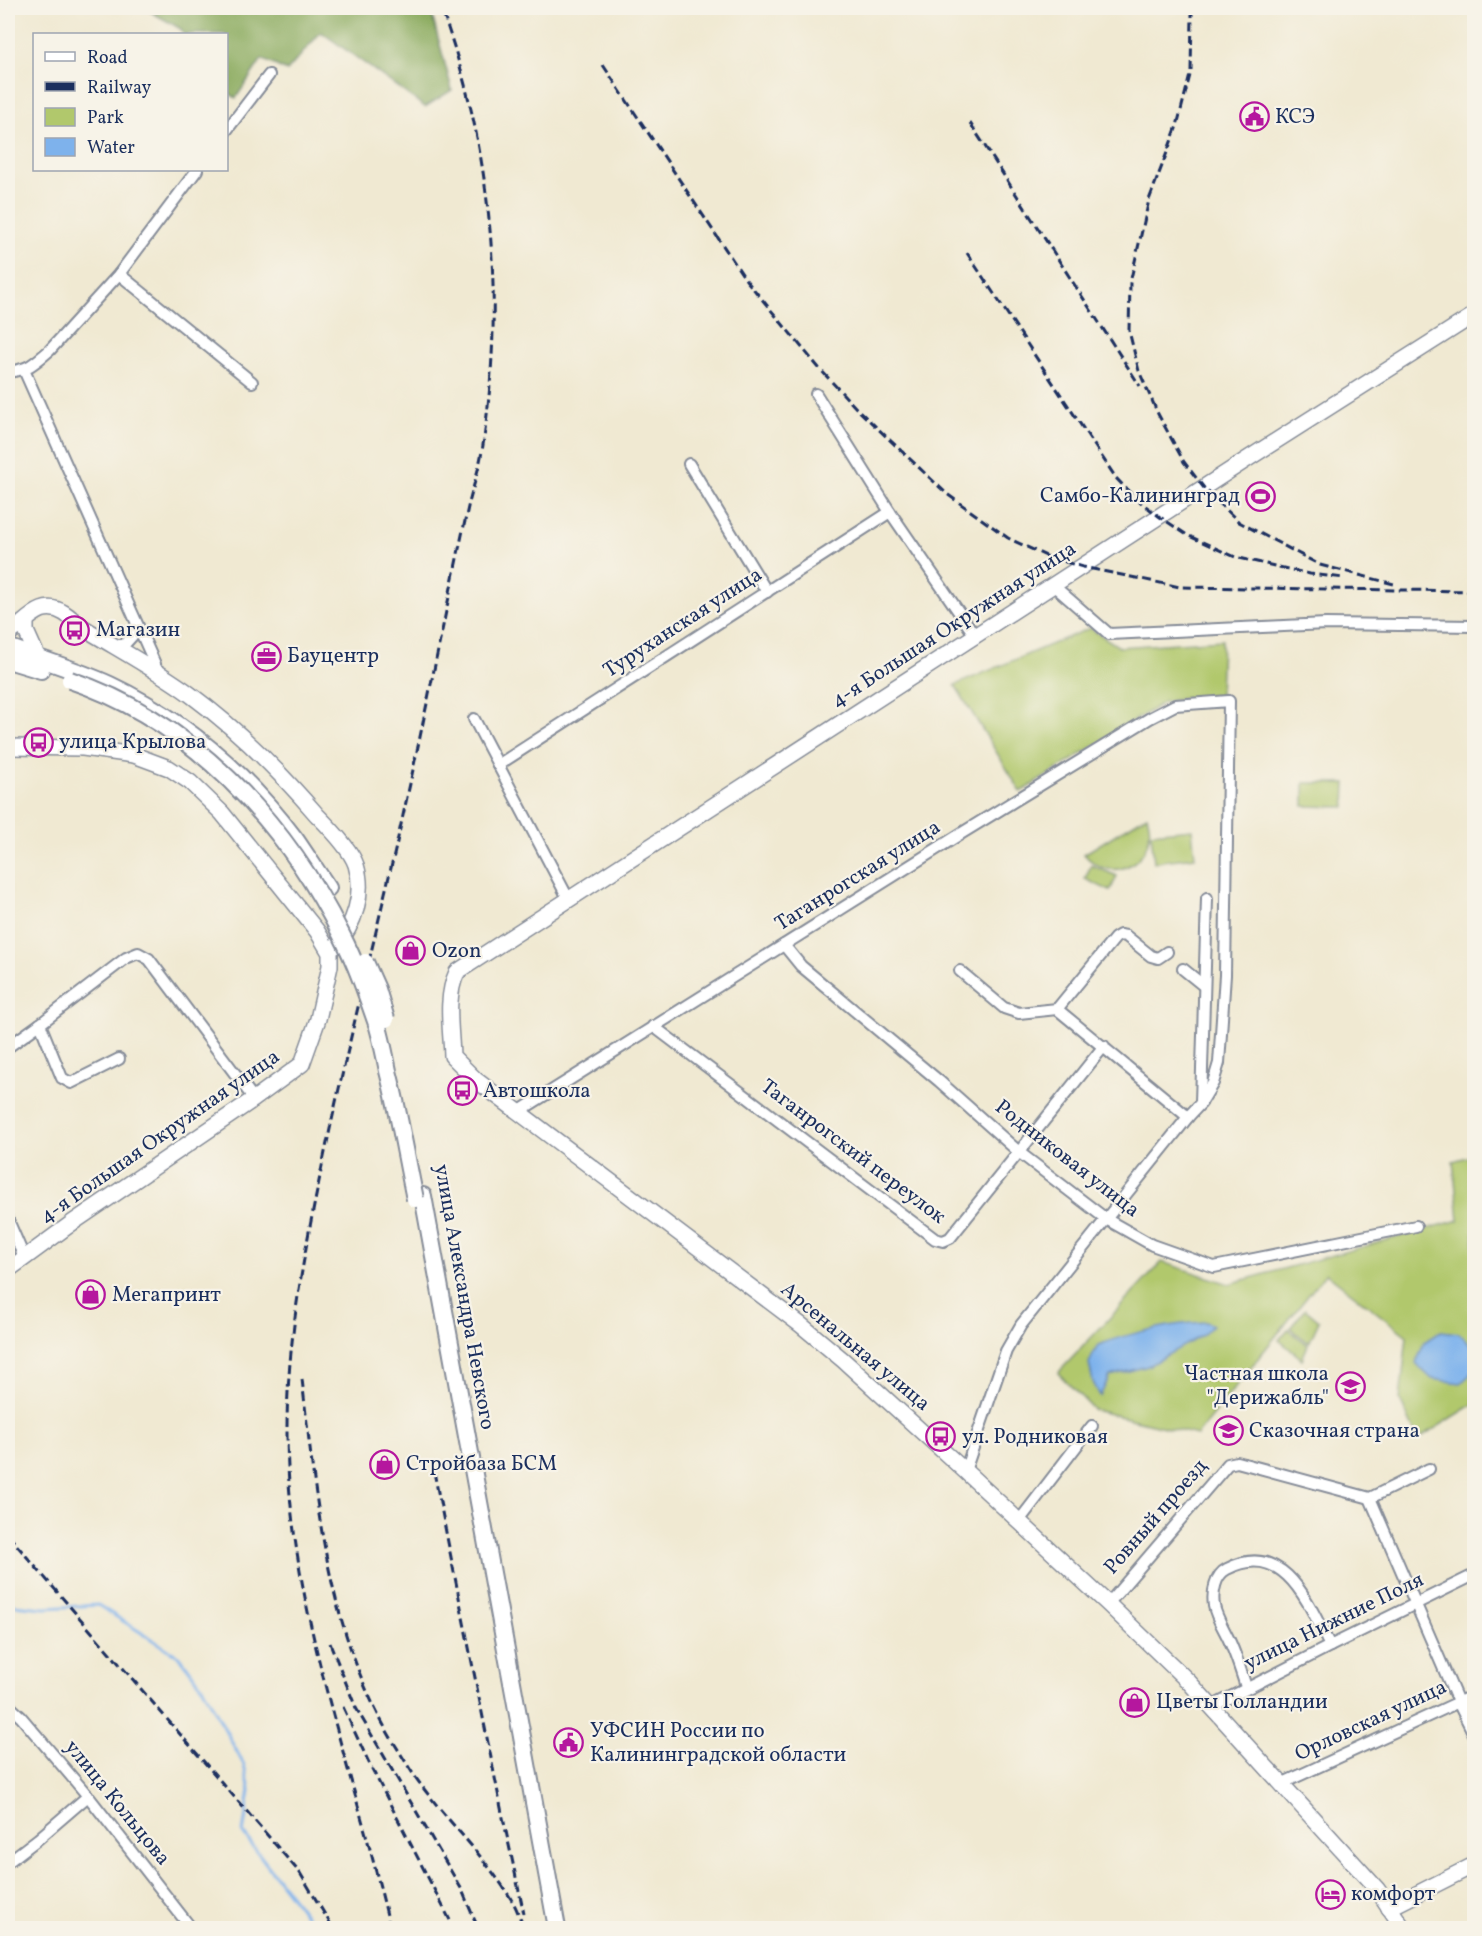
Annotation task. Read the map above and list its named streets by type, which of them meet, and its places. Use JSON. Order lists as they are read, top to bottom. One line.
{"streets":{"main road":["улица Александра Невского"],"street":["Туруханская улица","4-я Большая Окружная улица","Таганрогская улица","Таганрогский переулок","Родниковая улица","Арсенальная улица","Ровный проезд","улица Нижние Поля","Орловская улица","улица Кольцова"]},"crossings":[["4-я Большая Окружная улица","Арсенальная улица"],["Таганрогская улица","Таганрогский переулок"],["Таганрогская улица","Родниковая улица"],["Таганрогская улица","Арсенальная улица"],["Таганрогский переулок","Родниковая улица"],["Арсенальная улица","Ровный проезд"],["Арсенальная улица","улица Нижние Поля"],["Арсенальная улица","Орловская улица"]],"places":{"public building":["КСЭ","УФСИН России по Калининградской области"],"sports":["Самбо-Калининград"],"bus stop":["Магазин","улица Крылова","Автошкола","ул. Родниковая"],"office":["Бауцентр"],"shop":["Ozon","Мегапринт","Стройбаза БСМ","Цветы Голландии"],"school or university":["Частная школа \"Дерижабль\"","Сказочная страна"],"hotel":["комфорт"]},"legend":["Road","Railway","Park","Water"]}
